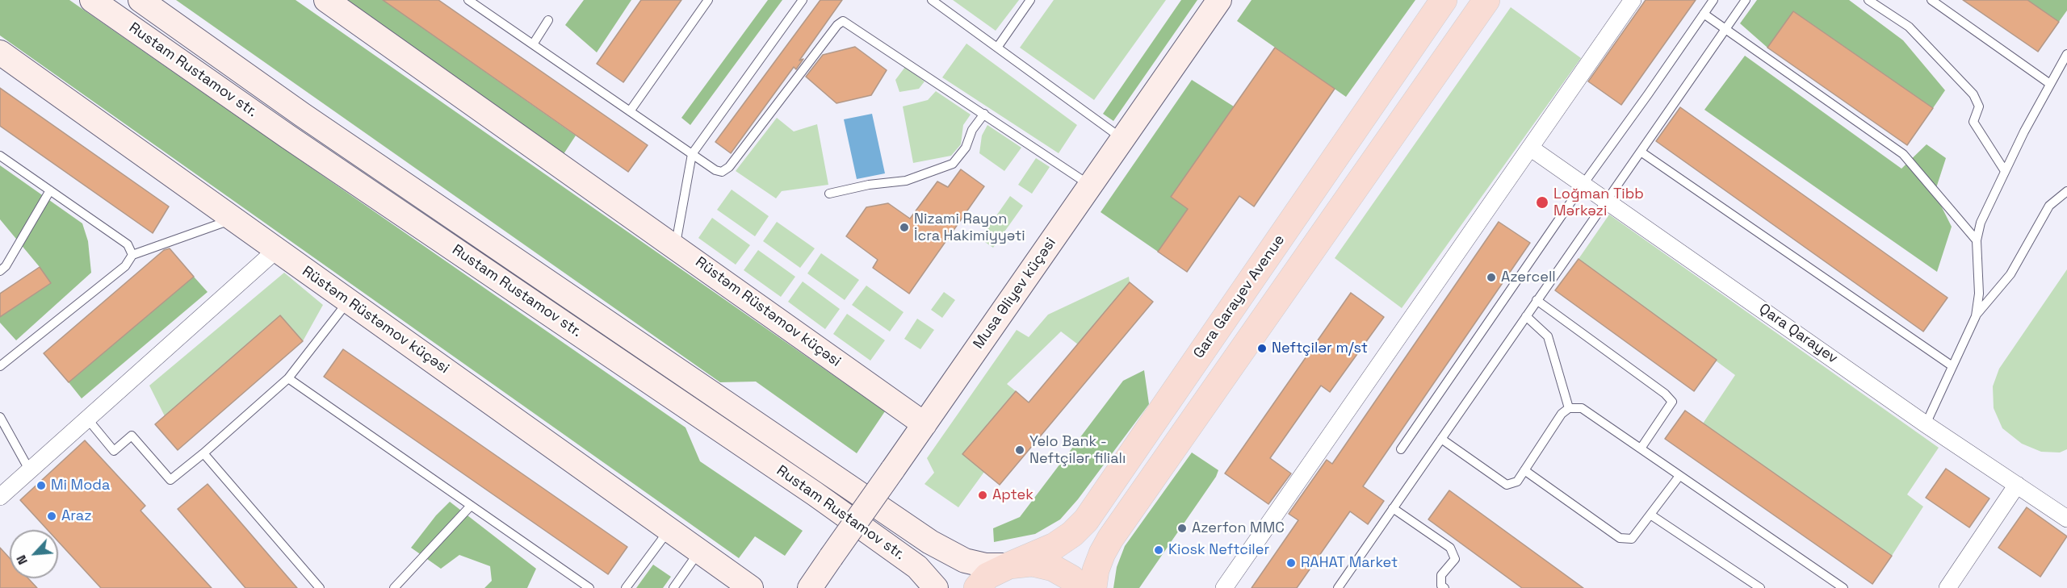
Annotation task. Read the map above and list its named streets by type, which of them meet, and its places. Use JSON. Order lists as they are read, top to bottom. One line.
{"streets":{"main road":["Gara Garayev Avenue"],"street":["Rustam Rustamov str.","Musa Əliyev küçəsi","Rüstəm Rüstəmov küçəsi","Qara Qarayev"]},"crossings":[["Rustam Rustamov str.","Gara Garayev Avenue"],["Musa Əliyev küçəsi","Rüstəm Rüstəmov küçəsi"]],"places":["Loğman Tibb Mərkəzi","Nizami Rayon İcra Hakimiyyəti","Azercell","Neftçilər m/st","Yelo Bank - Neftçilər filialı","Mi Moda","Aptek","Araz","Azerfon MMC","Kiosk Neftciler","RAHAT Market"],"north":"bottom left"}
